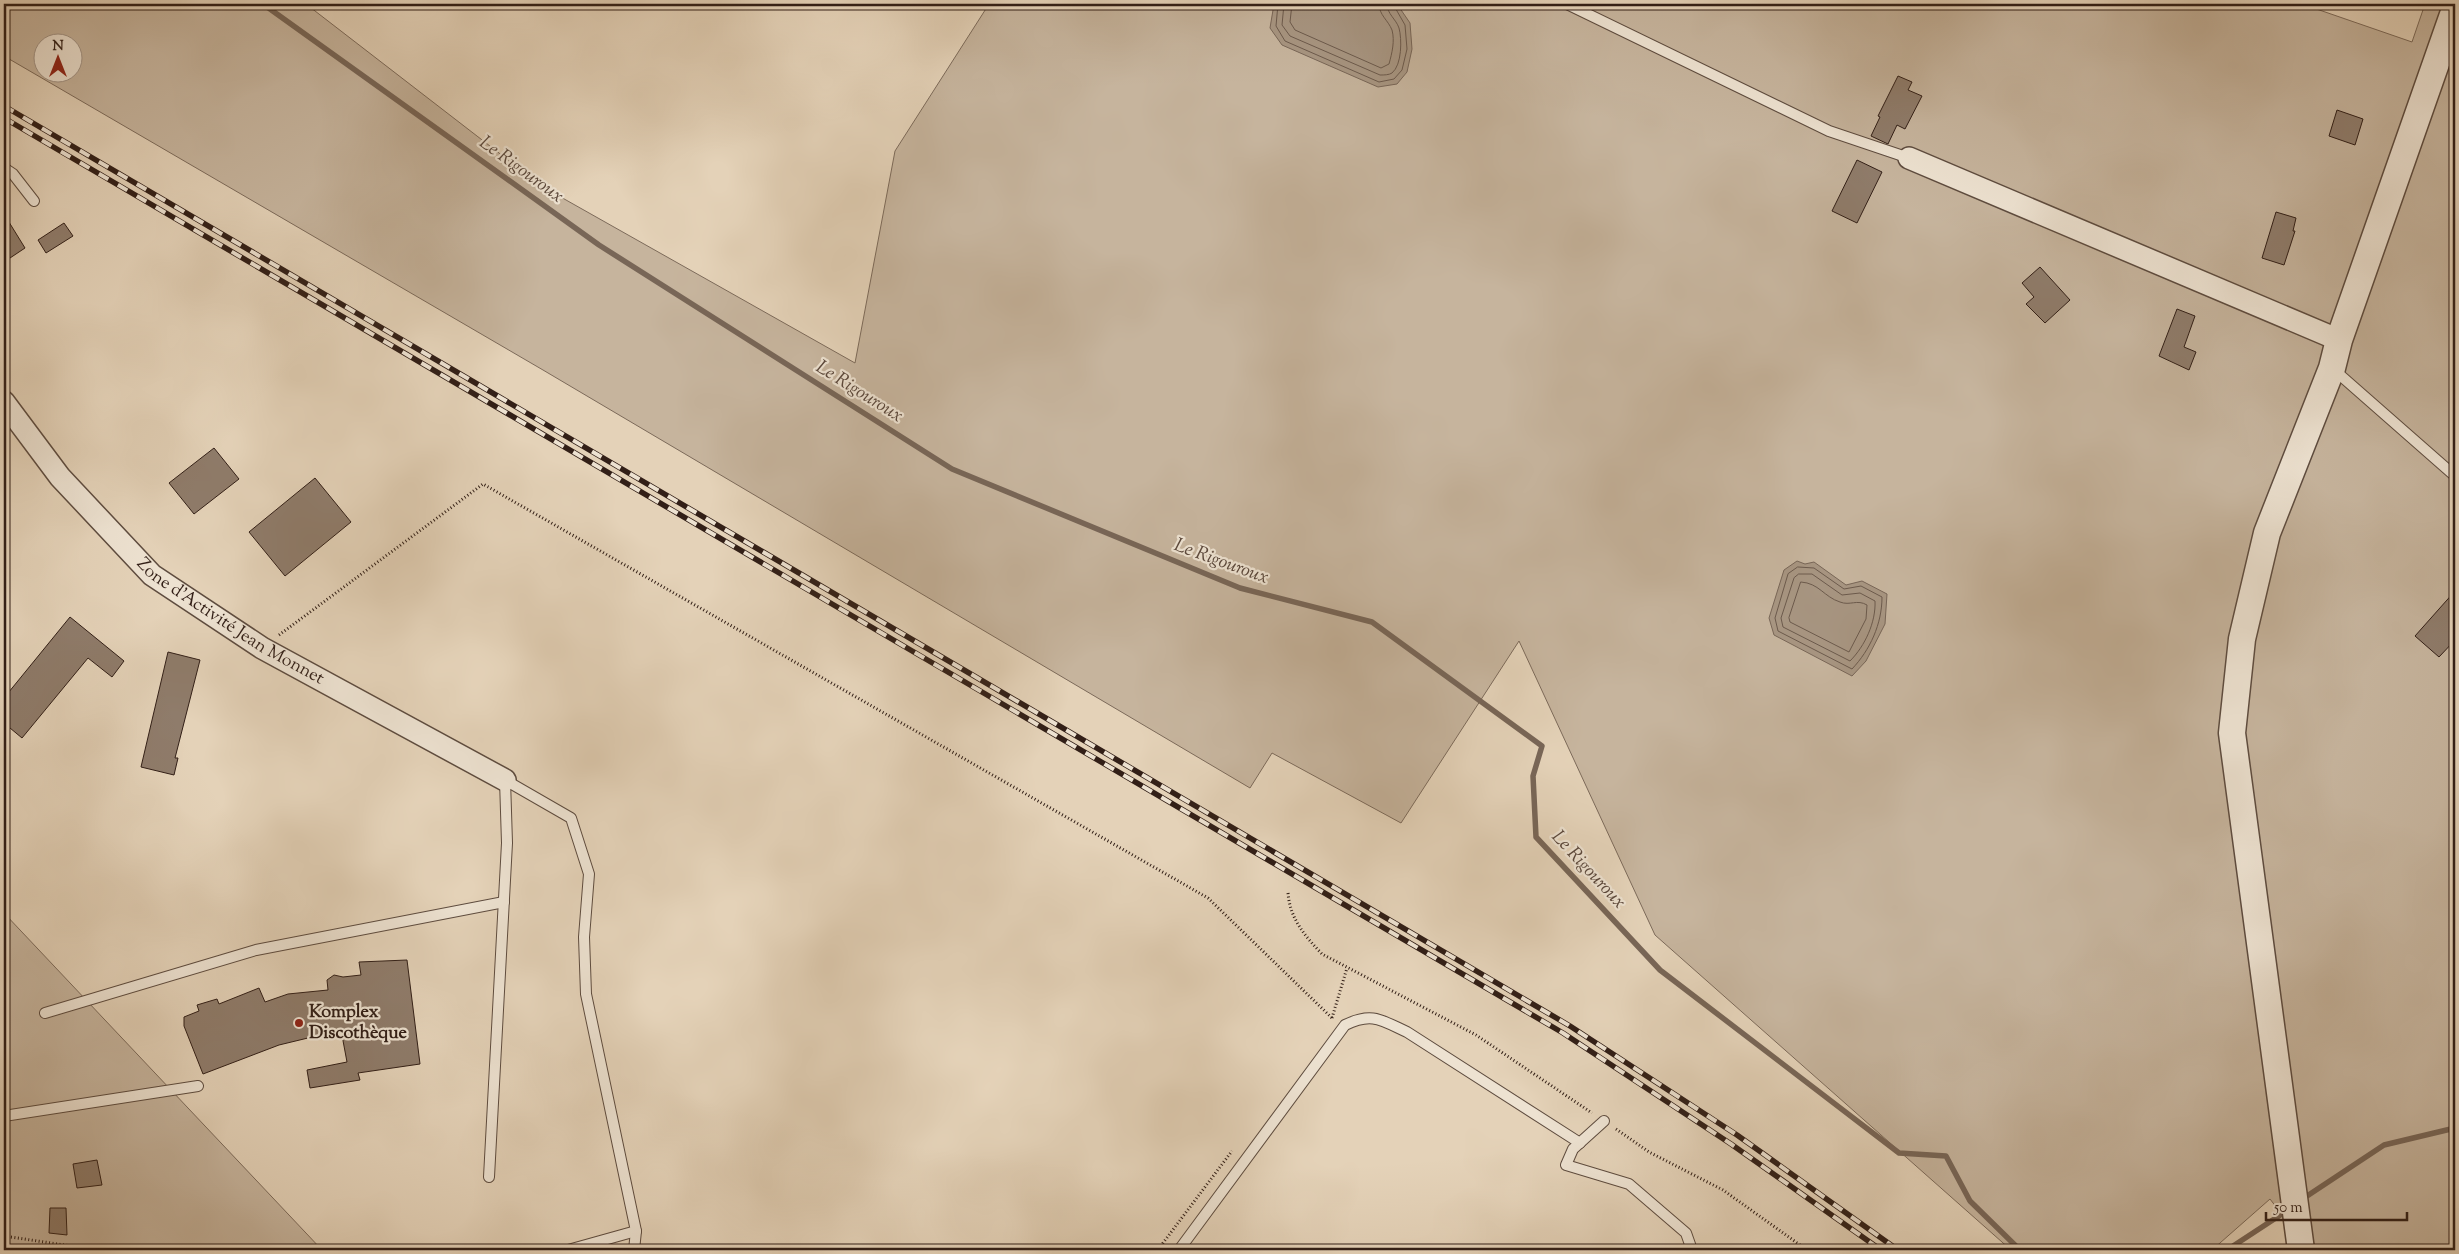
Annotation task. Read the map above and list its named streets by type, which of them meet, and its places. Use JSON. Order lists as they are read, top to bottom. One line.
{"streets":{"street":["Zone d'Activité Jean Monnet"]},"water":["Le Rigouroux"],"places":["Komplex Discothèque"],"scale_bar":"50 m","north":"top"}
